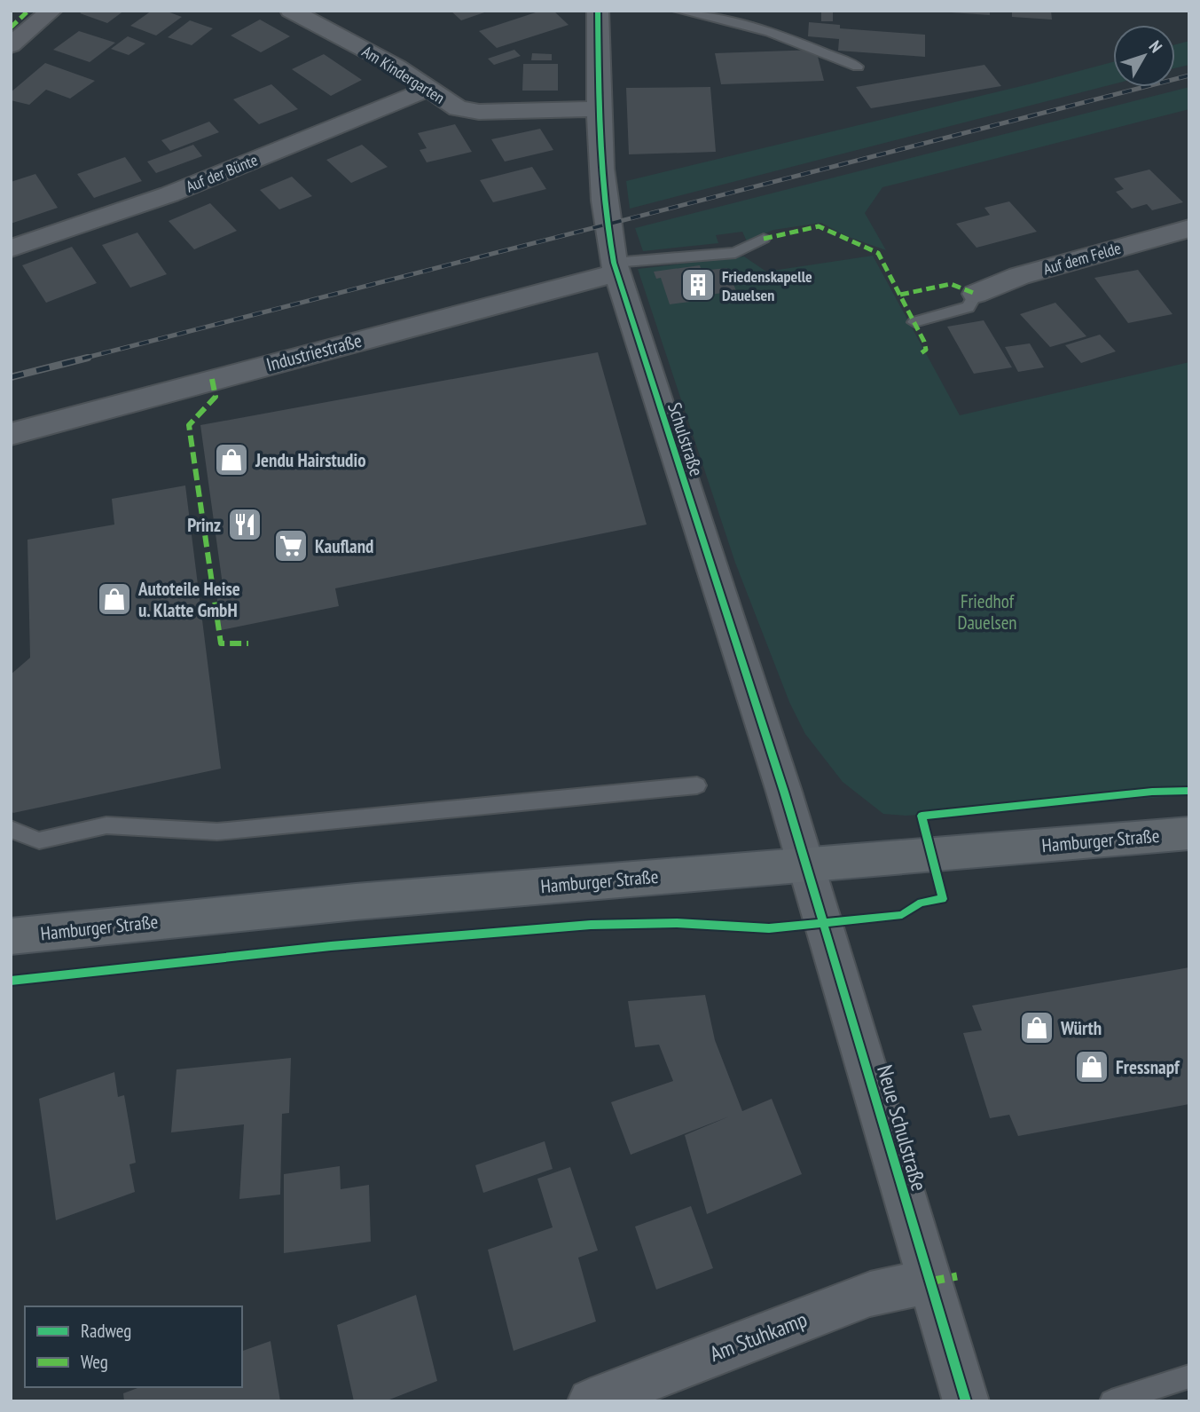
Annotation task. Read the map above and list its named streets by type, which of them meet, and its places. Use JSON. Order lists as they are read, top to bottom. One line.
{"streets":{"main road":["Hamburger Straße"],"street":["Am Kindergarten","Auf der Bünte","Auf dem Felde","Industriestraße","Schulstraße","Neue Schulstraße","Am Stuhkamp"]},"crossings":[["Am Kindergarten","Auf der Bünte"],["Am Kindergarten","Schulstraße"],["Industriestraße","Schulstraße"],["Schulstraße","Hamburger Straße"],["Schulstraße","Neue Schulstraße"],["Hamburger Straße","Neue Schulstraße"],["Neue Schulstraße","Am Stuhkamp"]],"parks":["Friedhof Dauelsen"],"places":{"building":["Friedenskapelle Dauelsen"],"shop":["Jendu Hairstudio","Autoteile Heise u. Klatte GmbH","Würth","Fressnapf"],"restaurant":["Prinz"],"supermarket":["Kaufland"]},"legend":["Radweg","Weg"],"north":"top right"}
